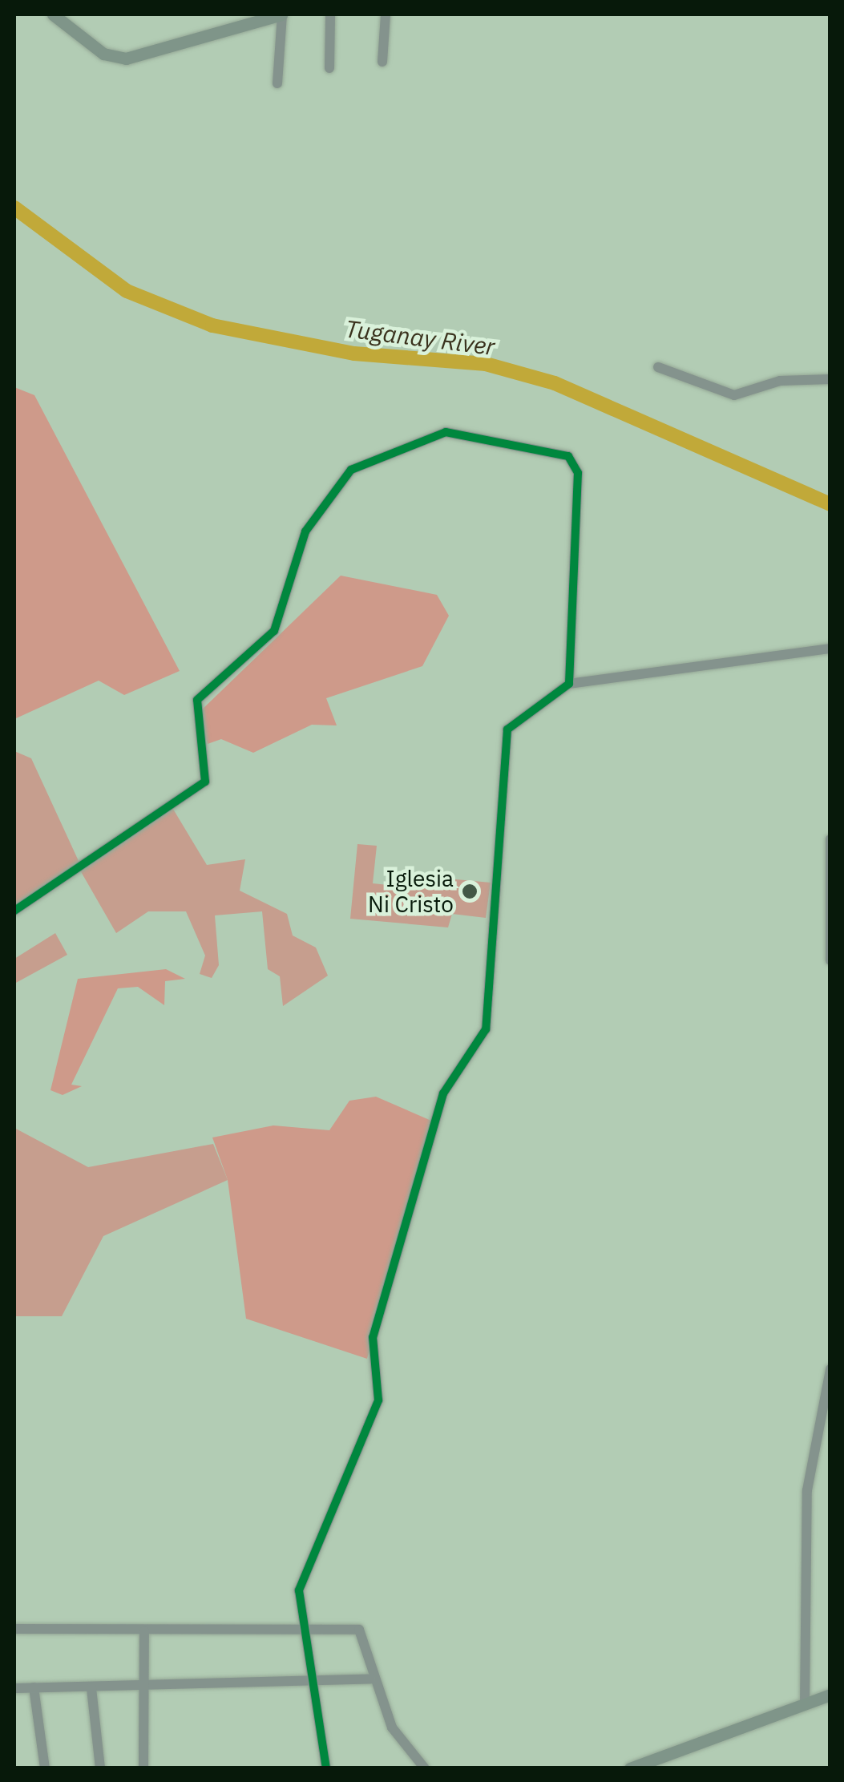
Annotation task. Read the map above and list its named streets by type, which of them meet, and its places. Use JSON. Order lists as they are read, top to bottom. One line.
{"water":["Tuganay River"],"places":["Iglesia Ni Cristo"]}
